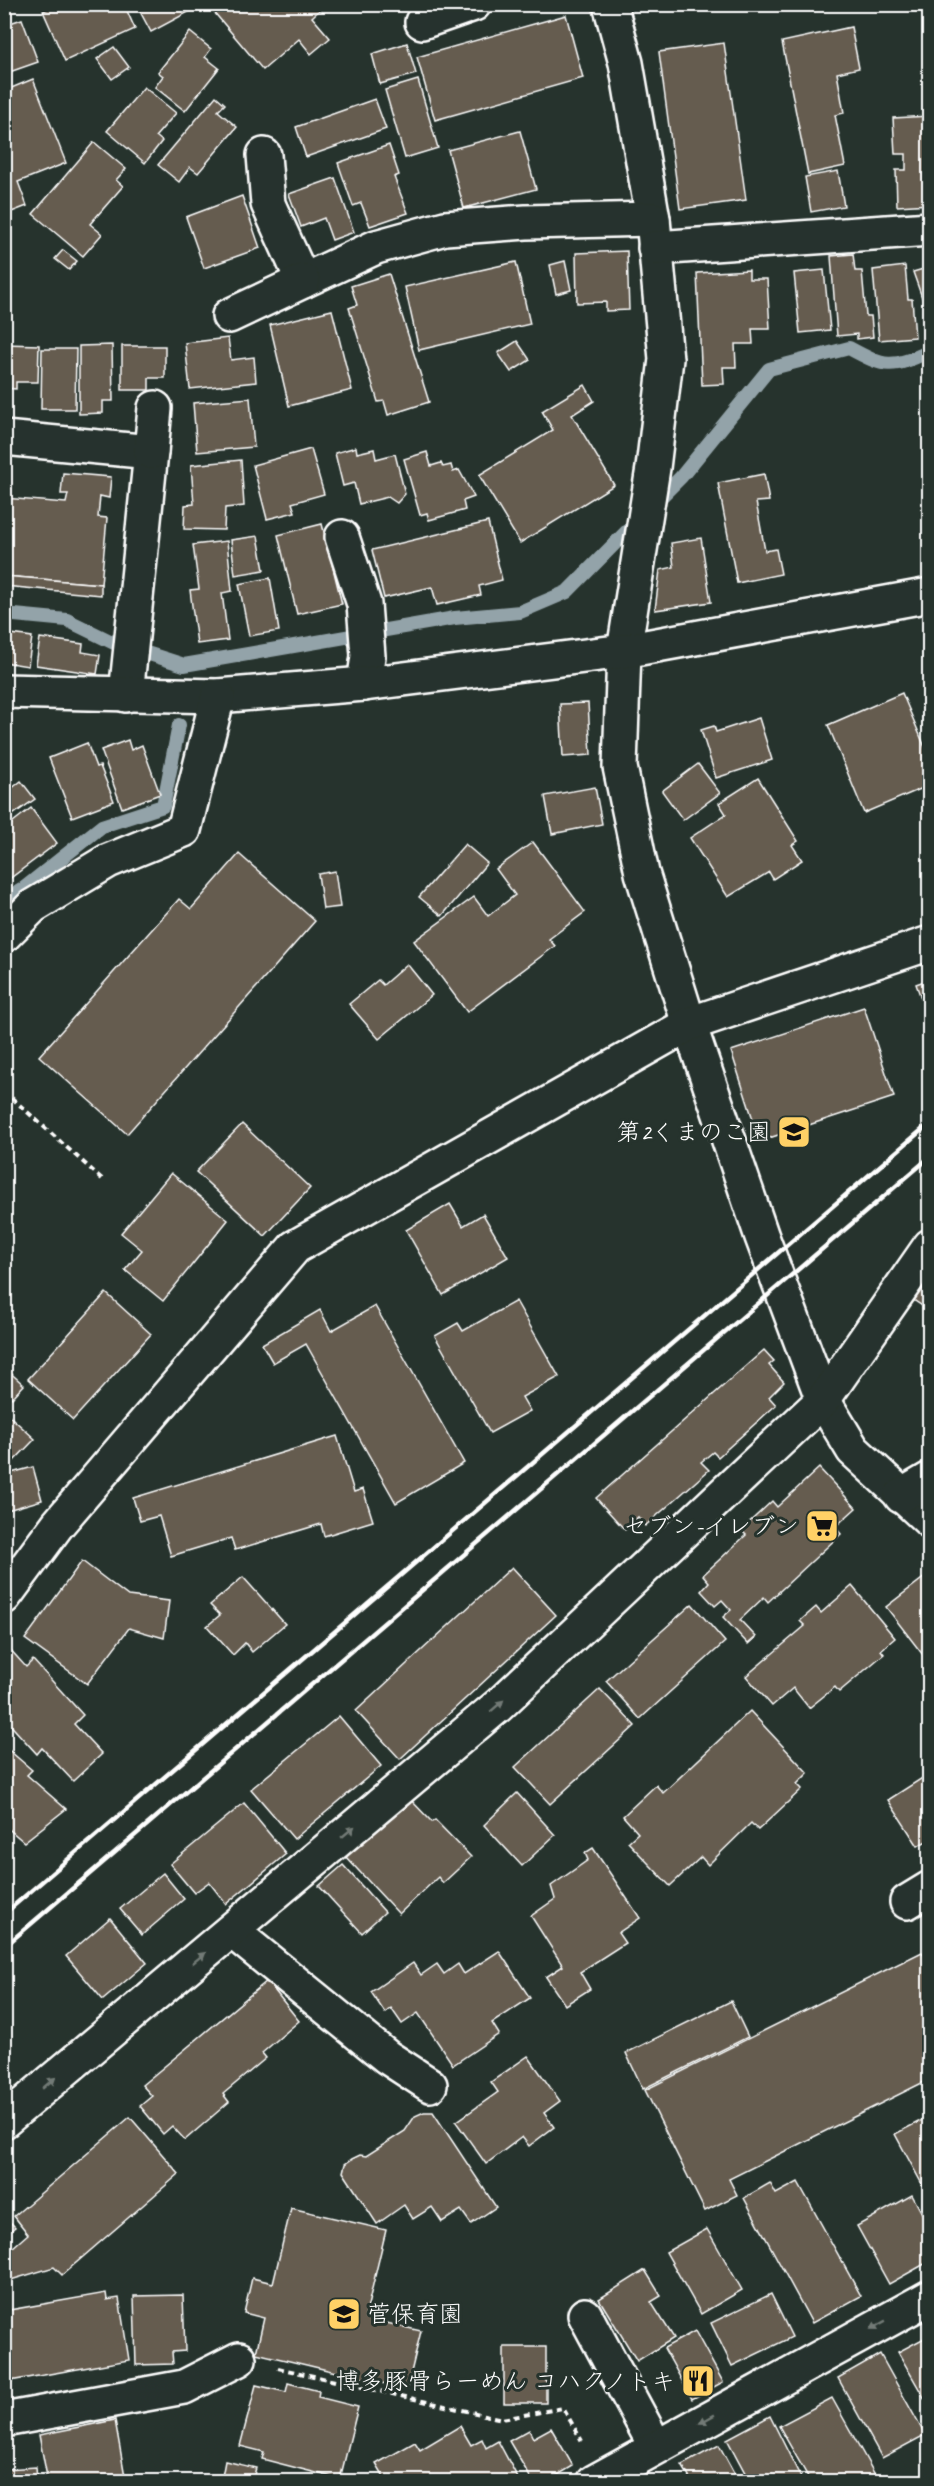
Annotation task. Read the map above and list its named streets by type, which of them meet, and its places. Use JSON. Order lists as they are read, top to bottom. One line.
{"places":{"school or university":["第2くまのこ園","菅保育園"],"supermarket":["セブン-イレブン"],"restaurant":["博多豚骨らーめん コハクノトキ"]}}
